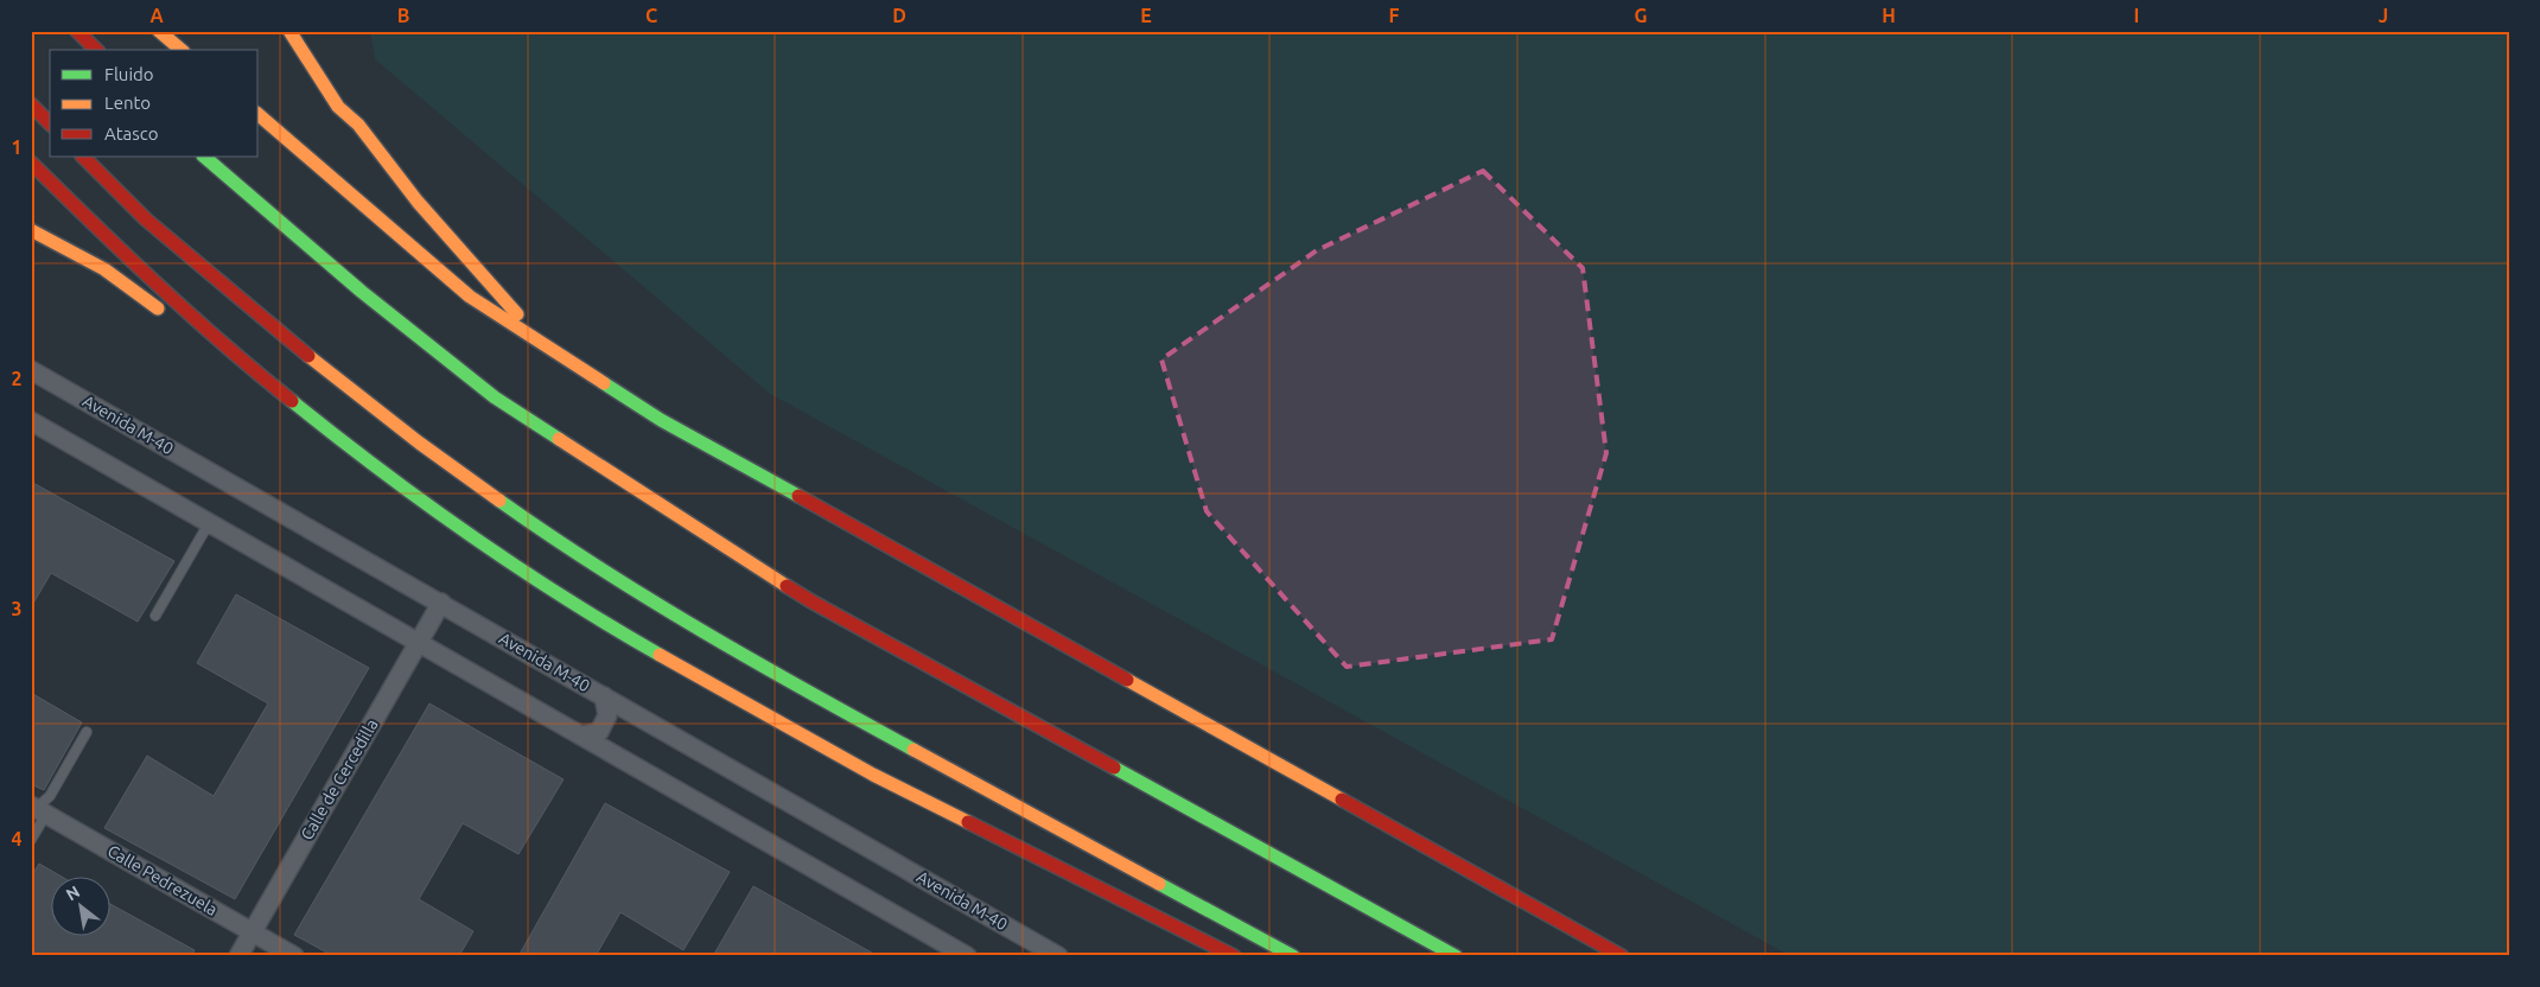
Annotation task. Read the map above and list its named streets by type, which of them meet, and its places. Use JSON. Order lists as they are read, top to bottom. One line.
{"streets":{"street":["Avenida M-40","Calle de Cercedilla","Calle Pedrezuela"]},"crossings":[["Avenida M-40","Calle de Cercedilla"],["Calle de Cercedilla","Calle Pedrezuela"]],"legend":["Fluido","Lento","Atasco"],"north":"top left","grid":{"columns":["A","B","C","D","E","F","G","H","I","J"],"rows":["1","2","3","4"]}}
